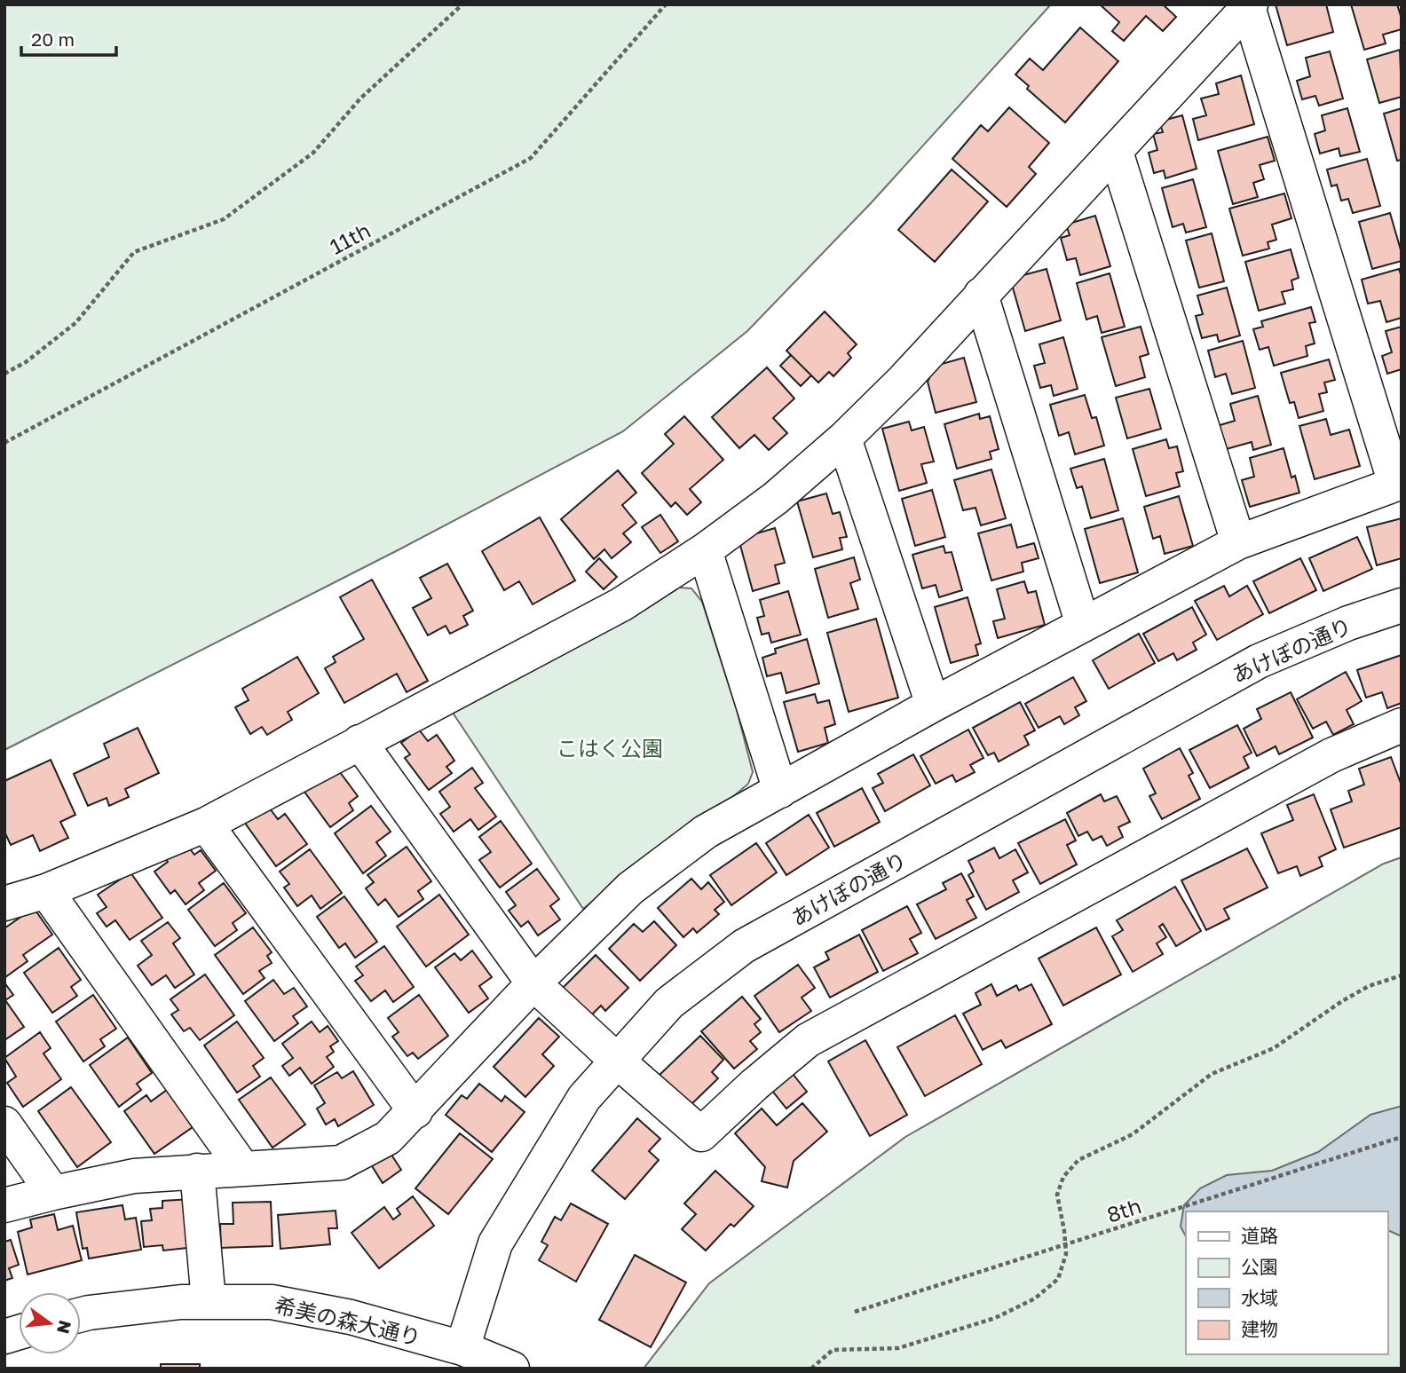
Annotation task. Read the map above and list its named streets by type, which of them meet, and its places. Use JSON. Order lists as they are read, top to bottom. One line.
{"streets":{"street":["あけぼの通り","希美の森大通り"],"path":["11th","8th"]},"crossings":[["あけぼの通り","希美の森大通り"]],"parks":["こはく公園"],"legend":["道路","公園","水域","建物"],"scale_bar":"20 m","north":"right"}
